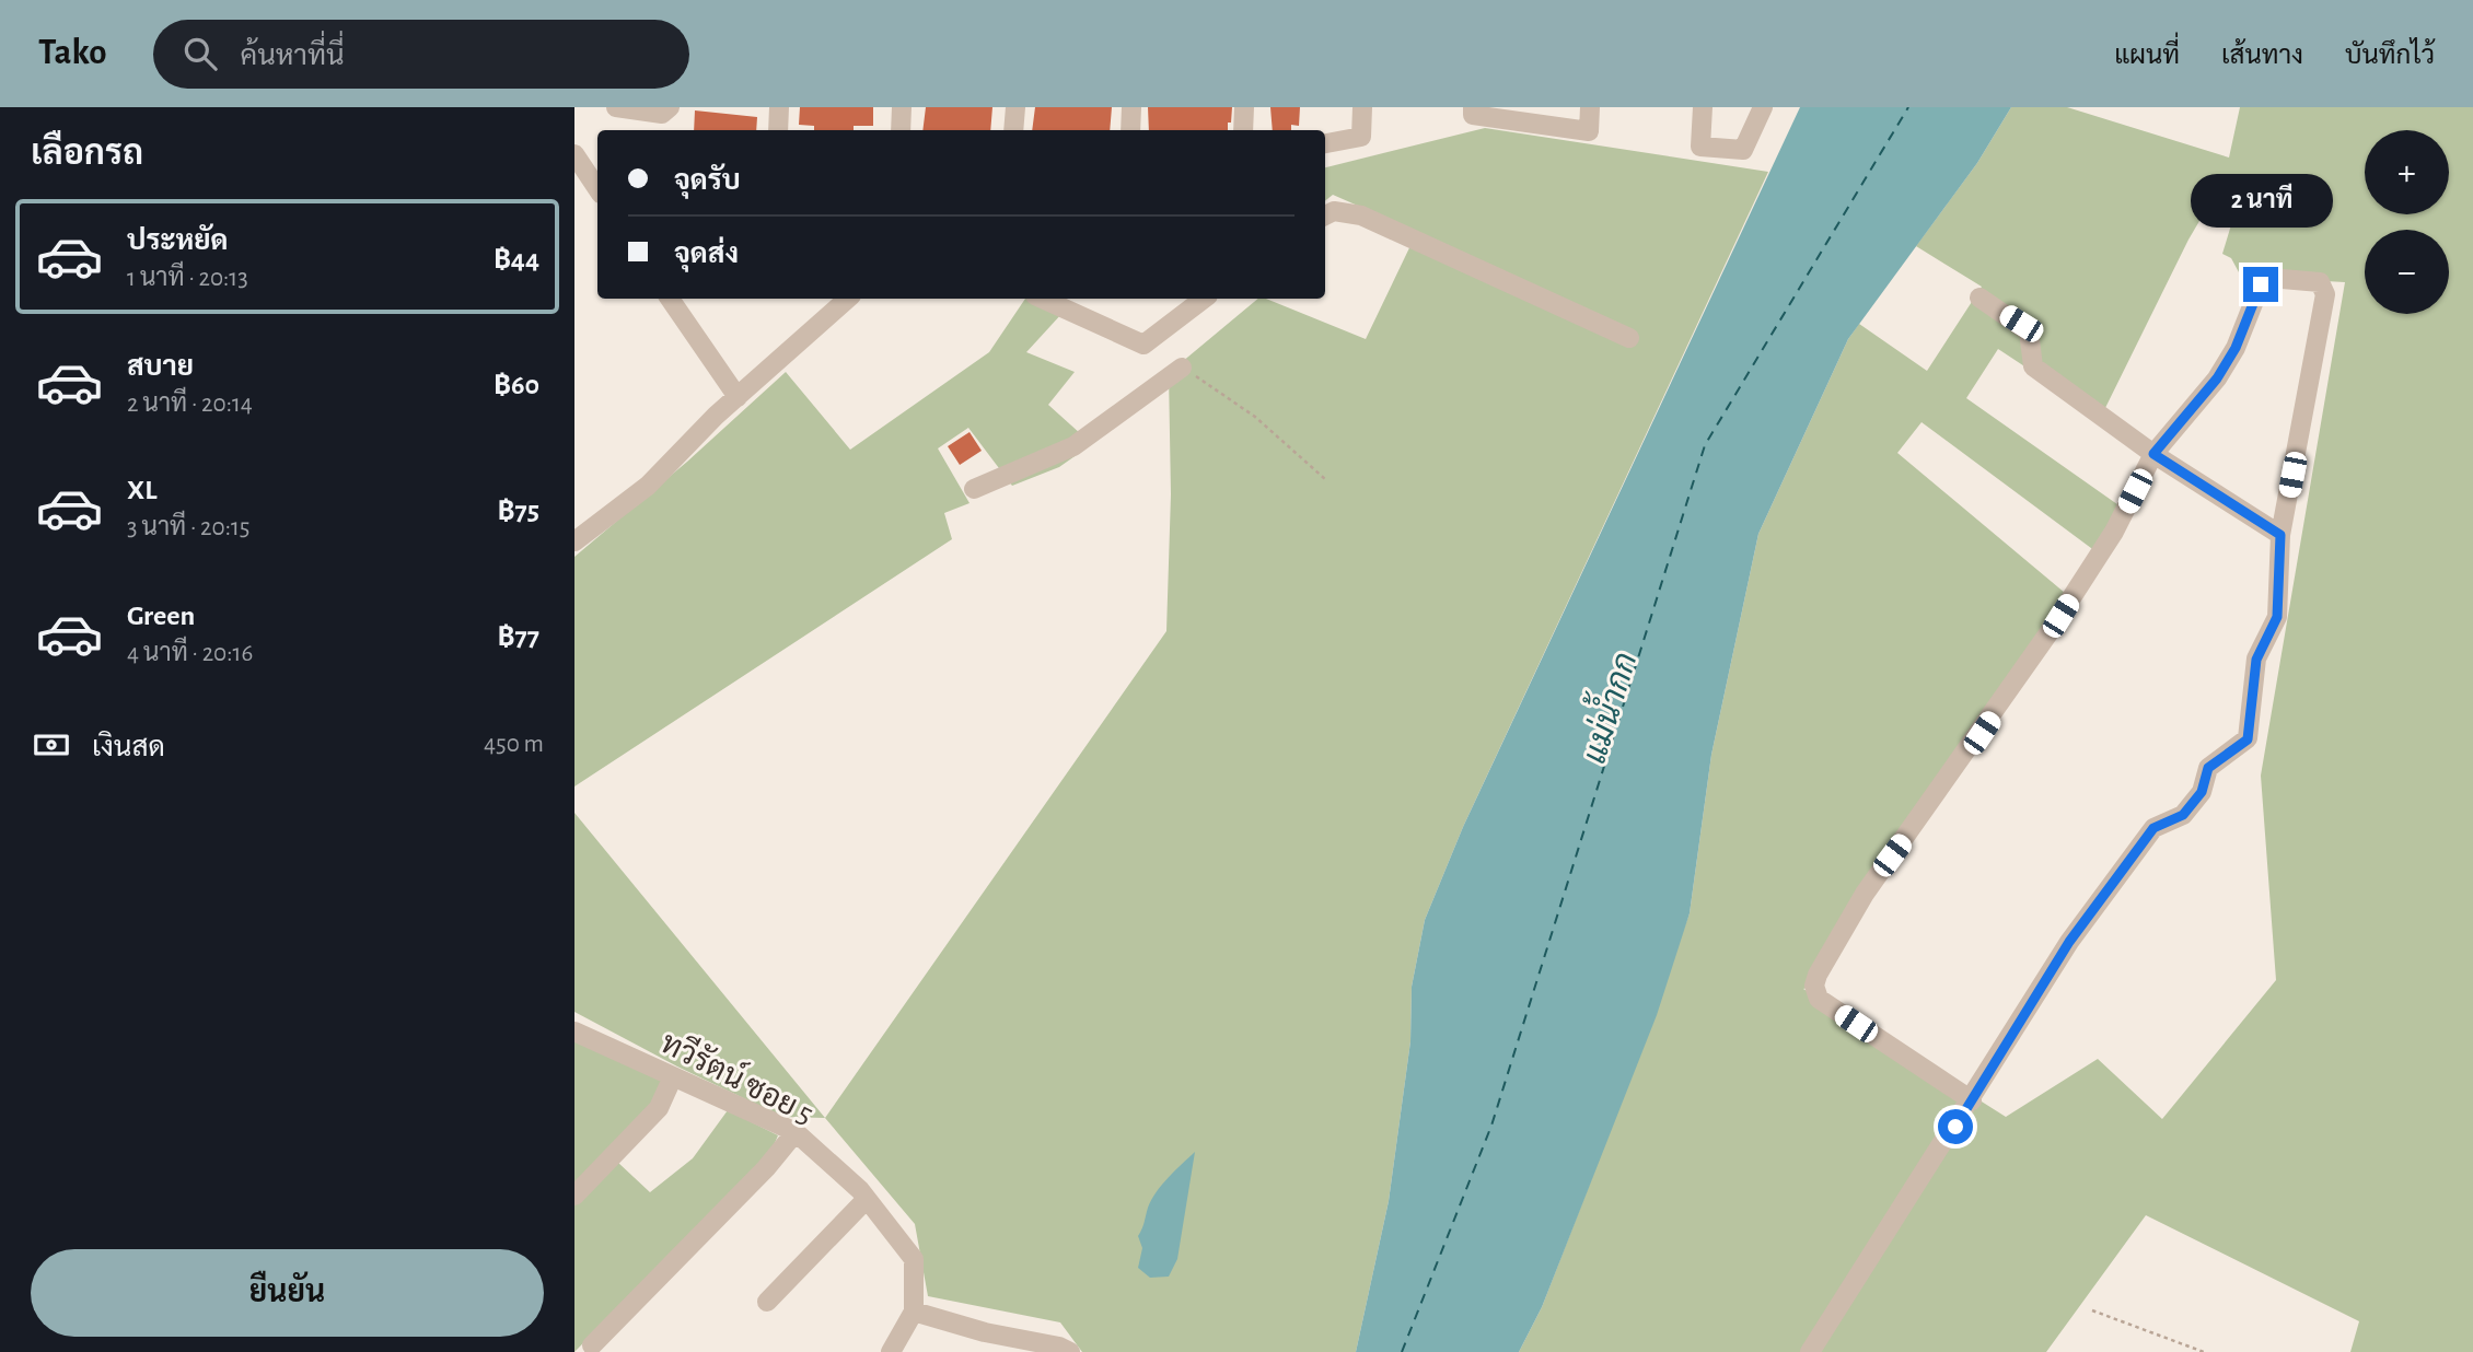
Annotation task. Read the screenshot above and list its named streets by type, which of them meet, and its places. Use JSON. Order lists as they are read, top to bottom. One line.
{"streets":{"street":["ทวีรัตน์ ซอย 5"]},"water":["แม่น้ำกก"],"page":{"header":"Tako","search":"ค้นหาที่นี่","nav":["แผนที่","เส้นทาง","บันทึกไว้"],"heading":"เลือกรถ","map_buttons":["+","−"],"banner":["จุดรับ","จุดส่ง"],"bubble":"2 นาที","list":[{"name":"ประหยัด","note":"1 นาที · 20:13","value":"฿44"},{"name":"สบาย","note":"2 นาที · 20:14","value":"฿60"},{"name":"XL","note":"3 นาที · 20:15","value":"฿75"},{"name":"Green","note":"4 นาที · 20:16","value":"฿77"}],"pay":["เงินสด","450 m"],"buttons":"ยืนยัน"}}
